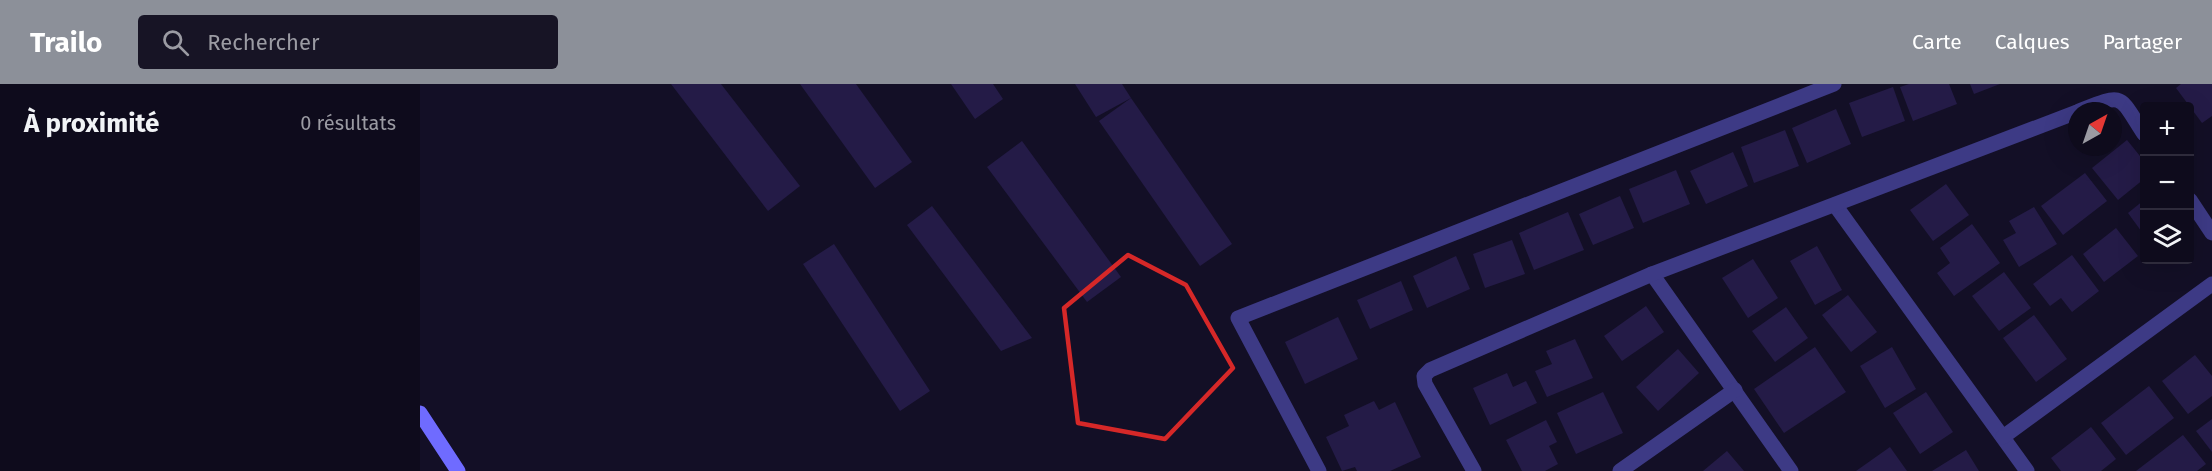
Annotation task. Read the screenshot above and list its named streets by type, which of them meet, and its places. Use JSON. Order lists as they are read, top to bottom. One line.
{"north":"top right","page":{"header":"Trailo","search":"Rechercher","nav":["Carte","Calques","Partager"],"heading":["À proximité","0 résultats"],"map_buttons":["+","−"]}}
